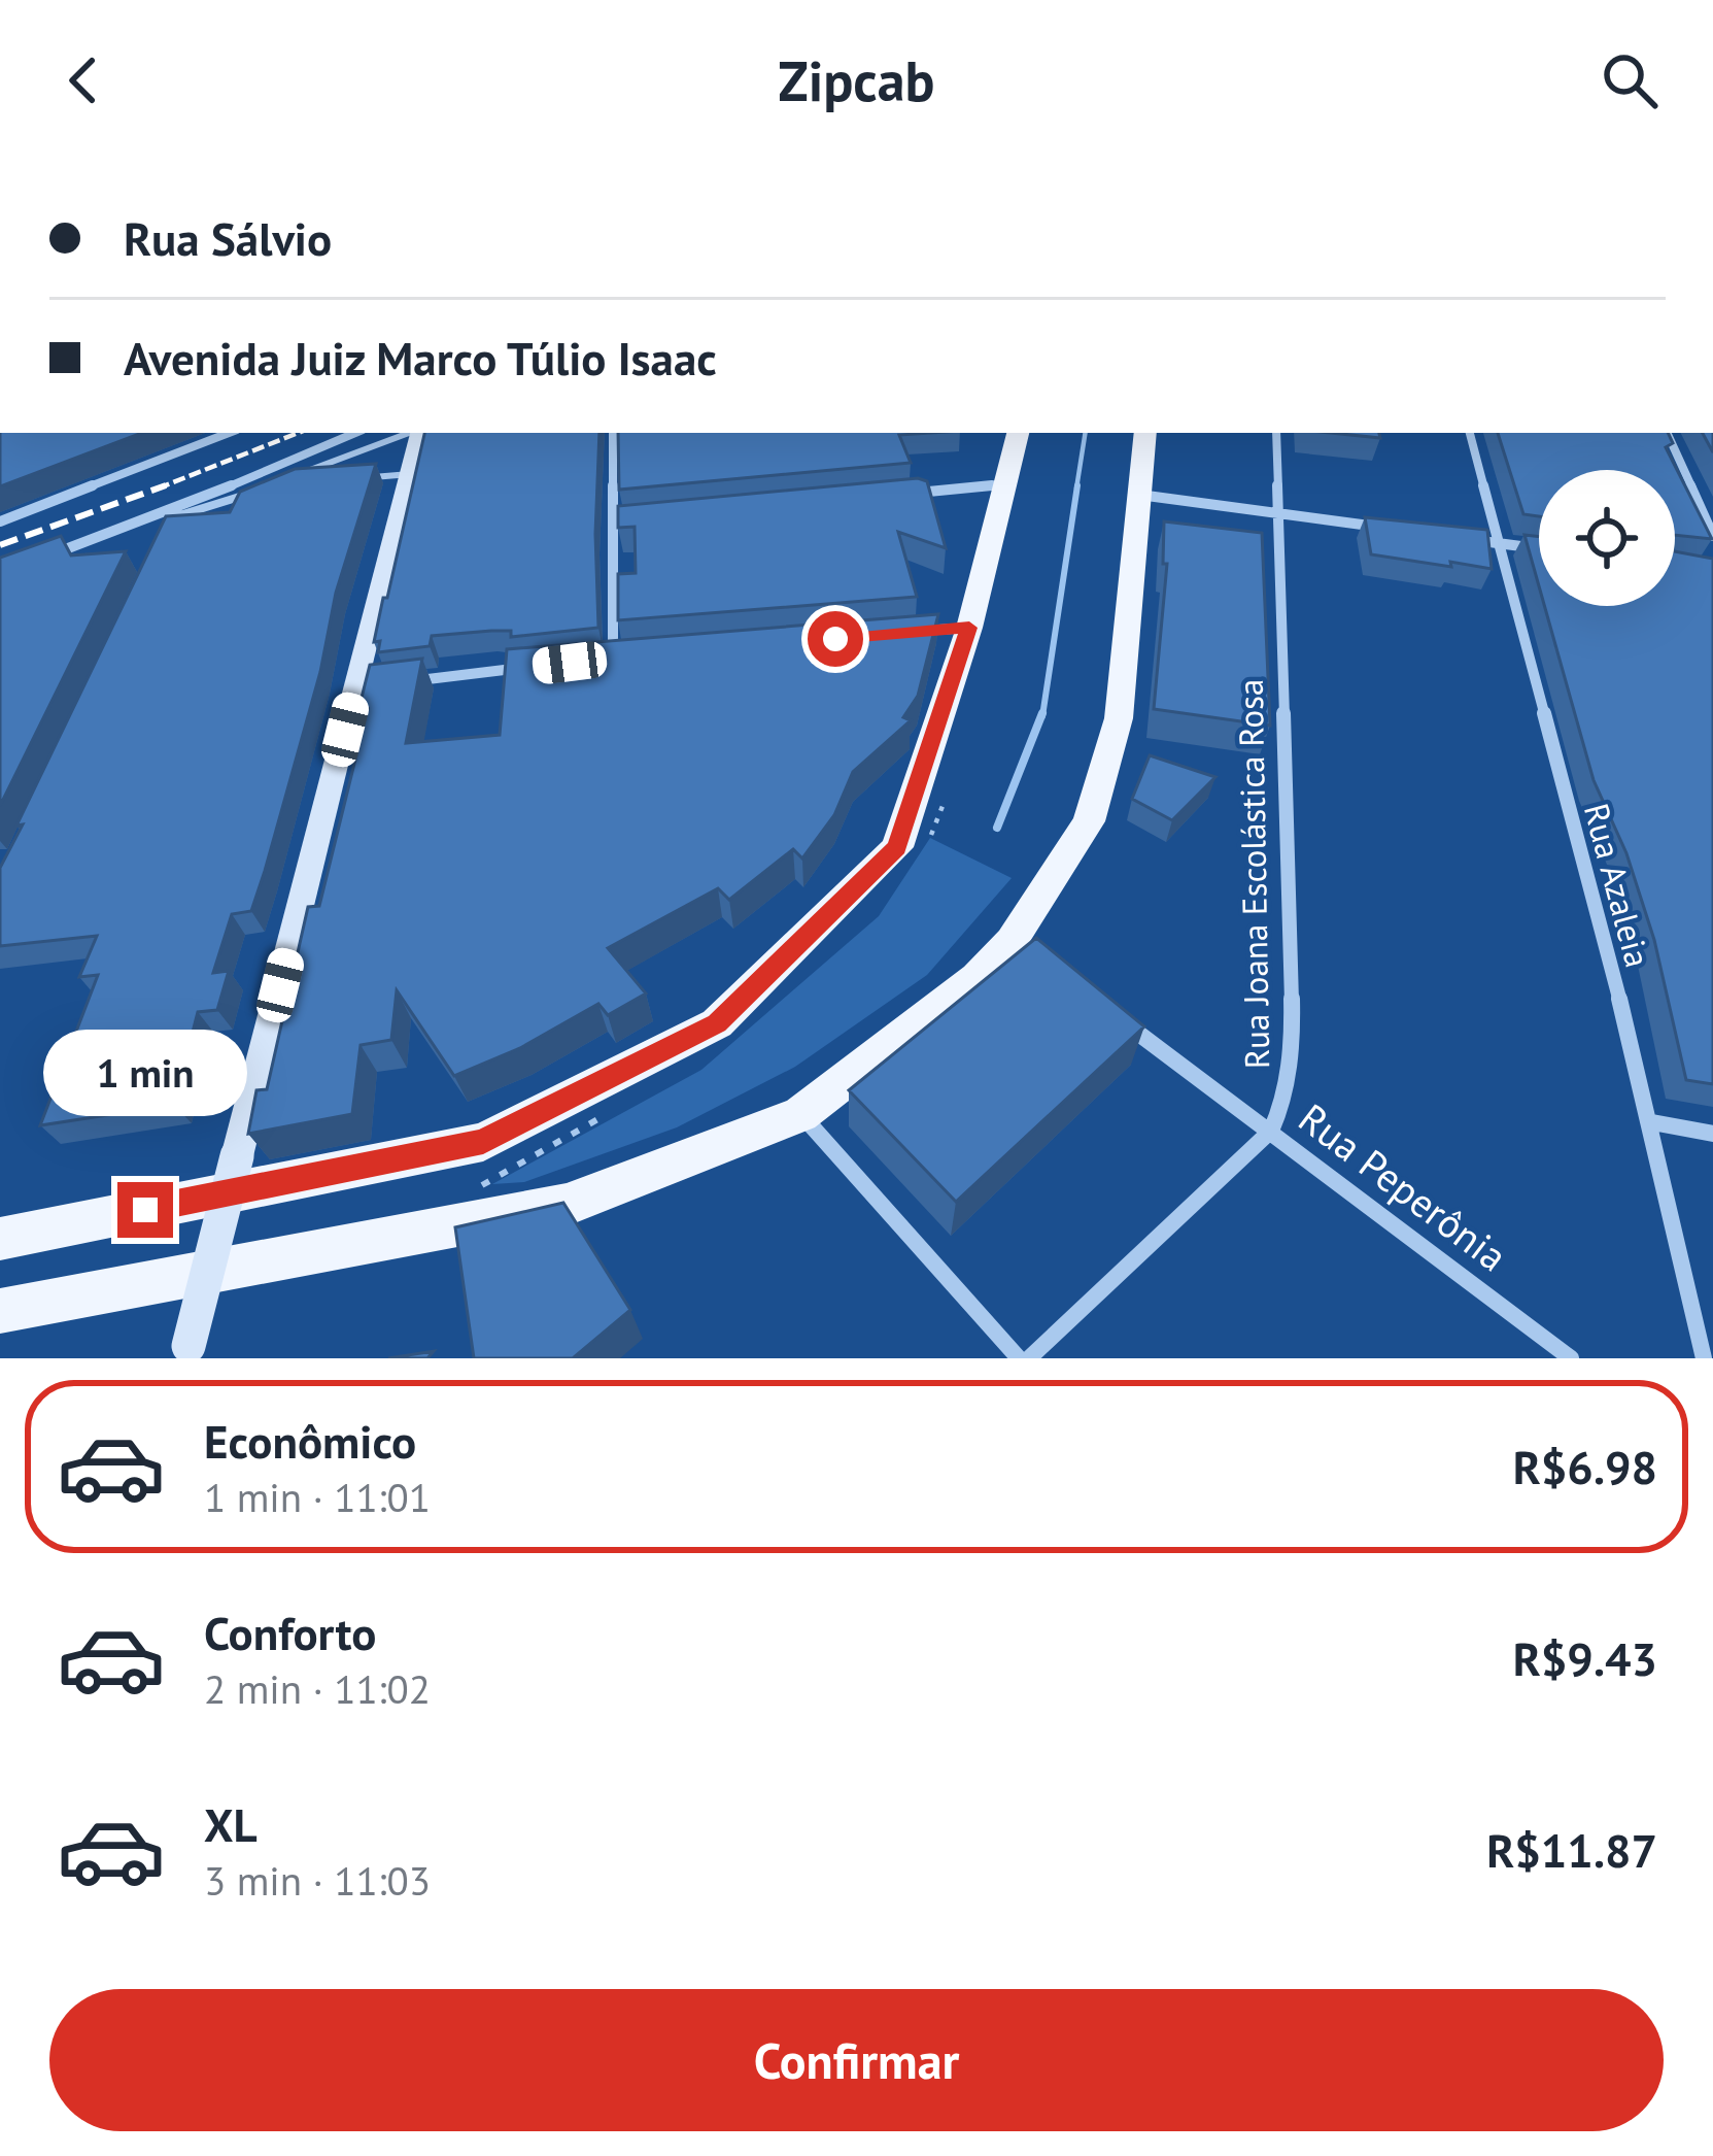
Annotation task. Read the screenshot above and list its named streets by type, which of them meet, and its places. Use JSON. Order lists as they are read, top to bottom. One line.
{"streets":{"street":["Rua Joana Escolástica Rosa","Rua Azaleia","Rua Peperônia"]},"crossings":[["Rua Joana Escolástica Rosa","Rua Peperônia"]],"page":{"header":"Zipcab","banner":["Rua Sálvio","Avenida Juiz Marco Túlio Isaac"],"bubble":"1 min","list":[{"name":"Econômico","note":"1 min · 11:01","value":"R$6.98"},{"name":"Conforto","note":"2 min · 11:02","value":"R$9.43"},{"name":"XL","note":"3 min · 11:03","value":"R$11.87"}],"buttons":"Confirmar"}}
